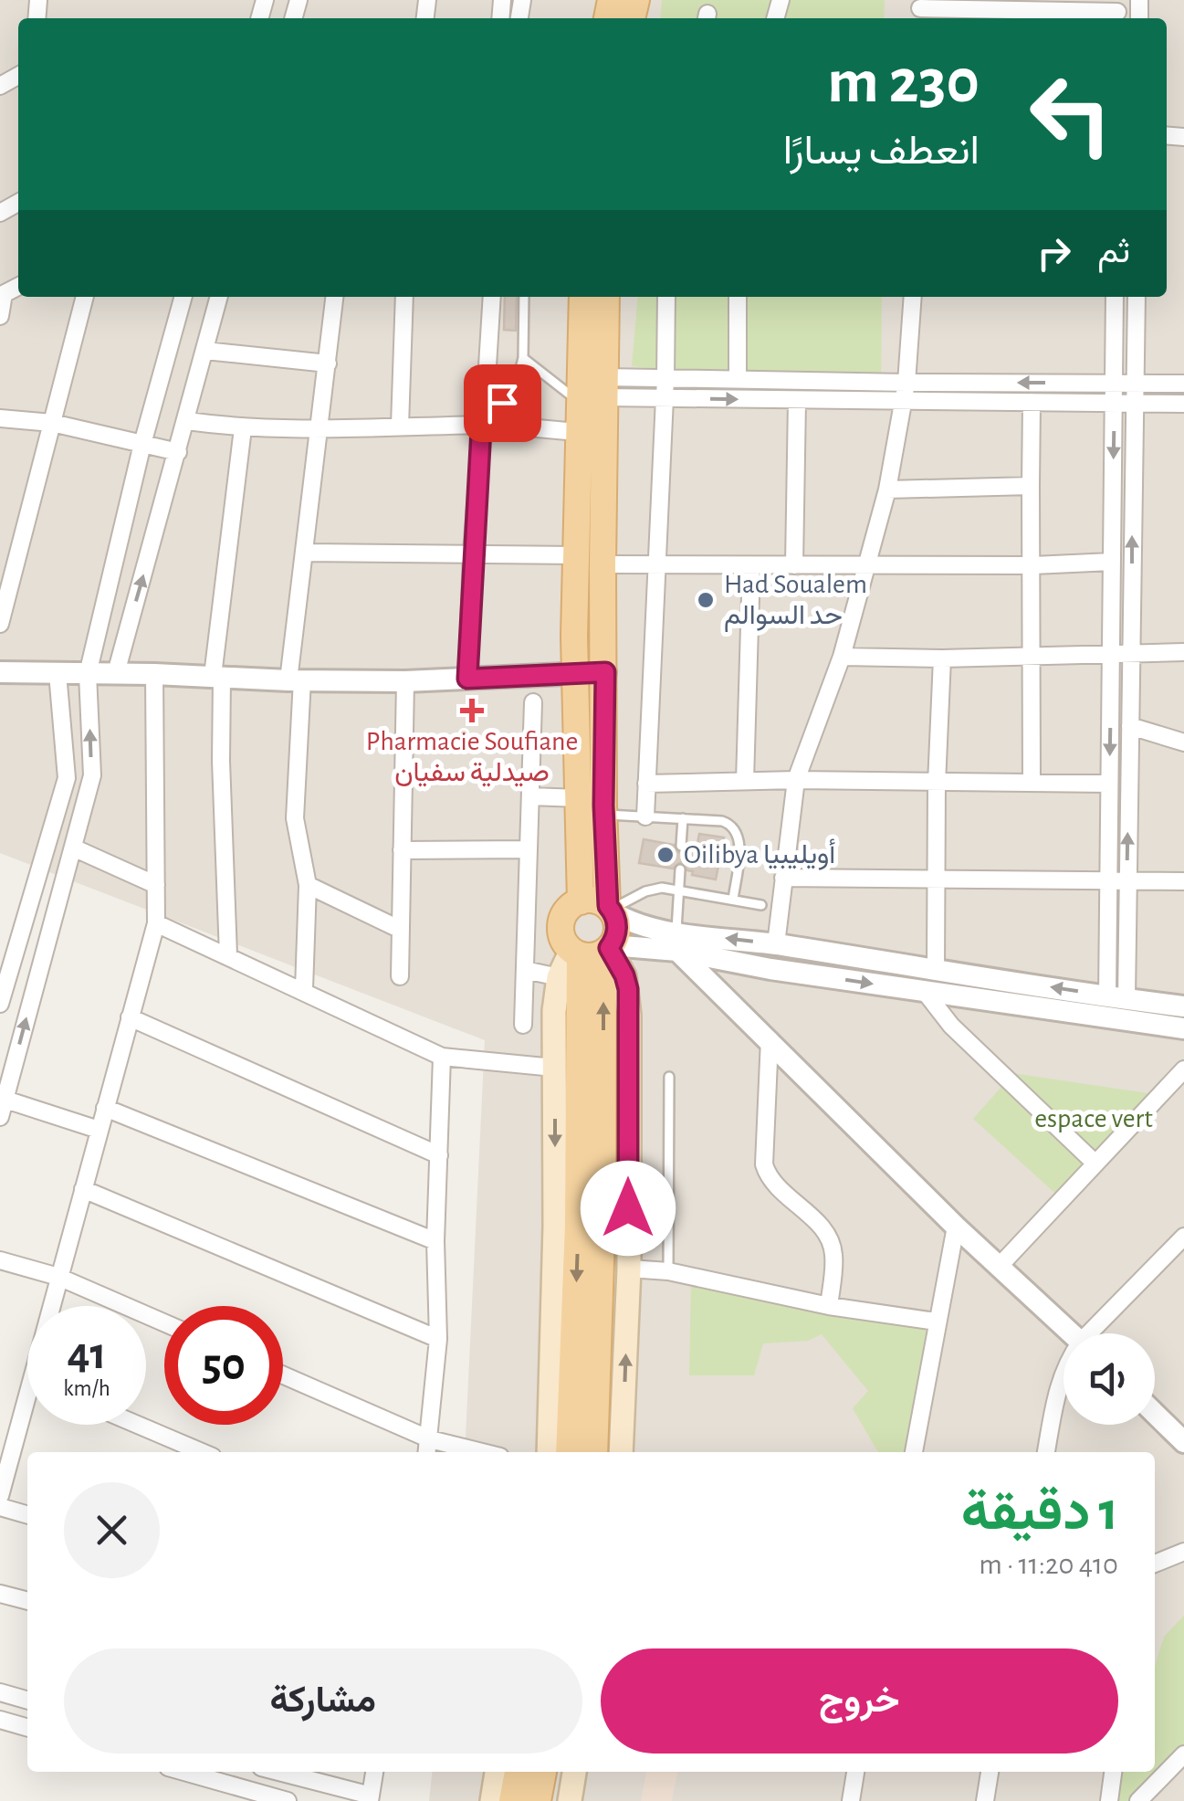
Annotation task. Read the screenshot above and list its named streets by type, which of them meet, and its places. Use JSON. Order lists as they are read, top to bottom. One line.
{"parks":["espace vert"],"places":{"other":["Had Soualem حد السوالم","Oilibya أويليبيا"],"health":["Pharmacie Soufiane صيدلية سفيان"]},"page":{"turn":["230 m","انعطف يسارًا"],"then":"ثم","speed":"41 km/h","limit":"50","heading":["1 دقيقة","410 m · 11:20"],"buttons":["خروج","مشاركة"]}}
